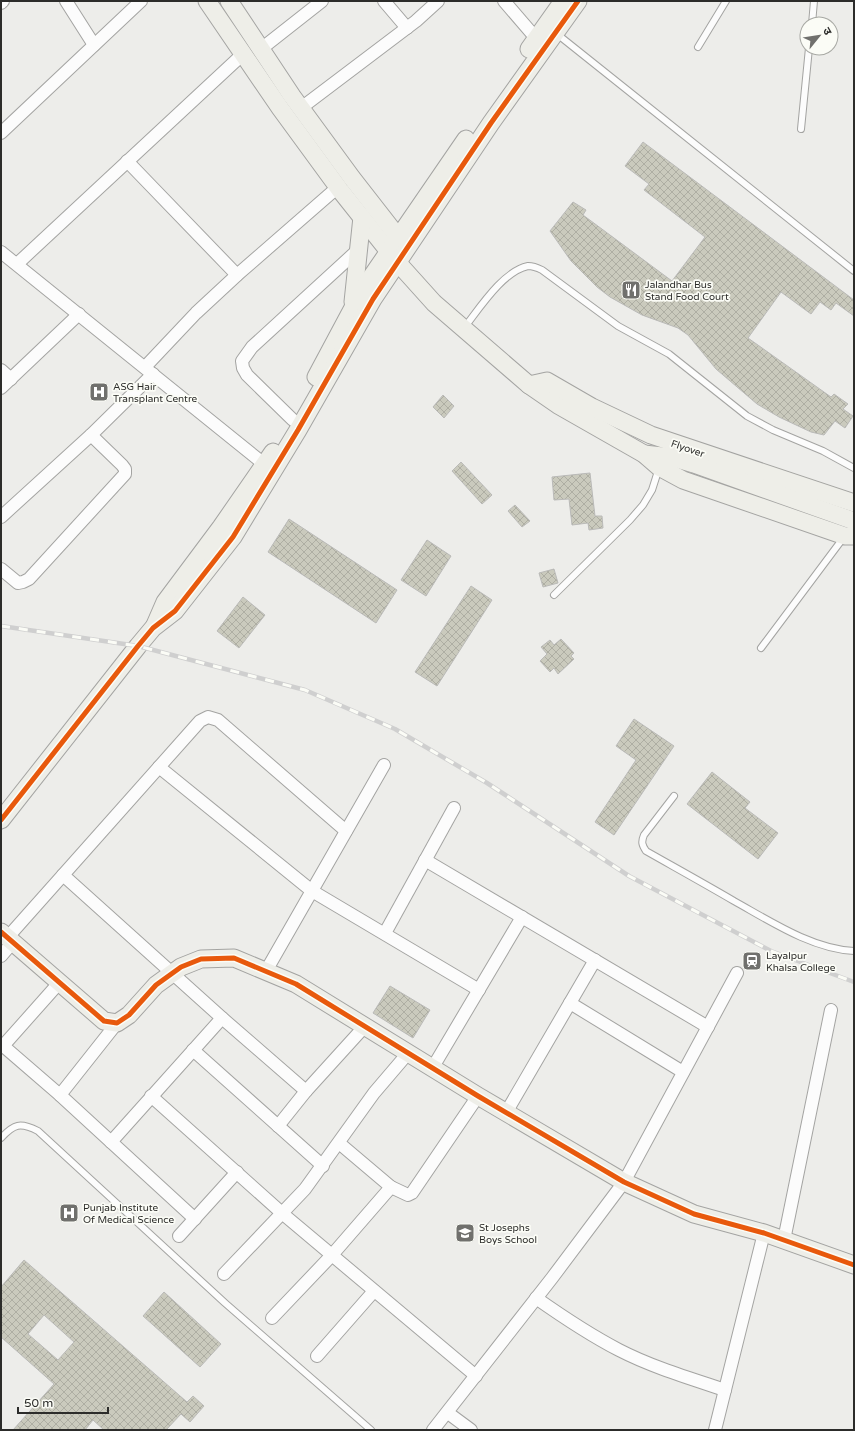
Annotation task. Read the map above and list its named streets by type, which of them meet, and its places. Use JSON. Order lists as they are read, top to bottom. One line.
{"streets":{"street":["Flyover"]},"places":{"restaurant":["Jalandhar Bus Stand Food Court"],"hospital":["ASG Hair Transplant Centre","Punjab Institute Of Medical Science"],"station":["Layalpur Khalsa College"],"school or university":["St Josephs Boys School"]},"scale_bar":"50 m","north":"top right"}
